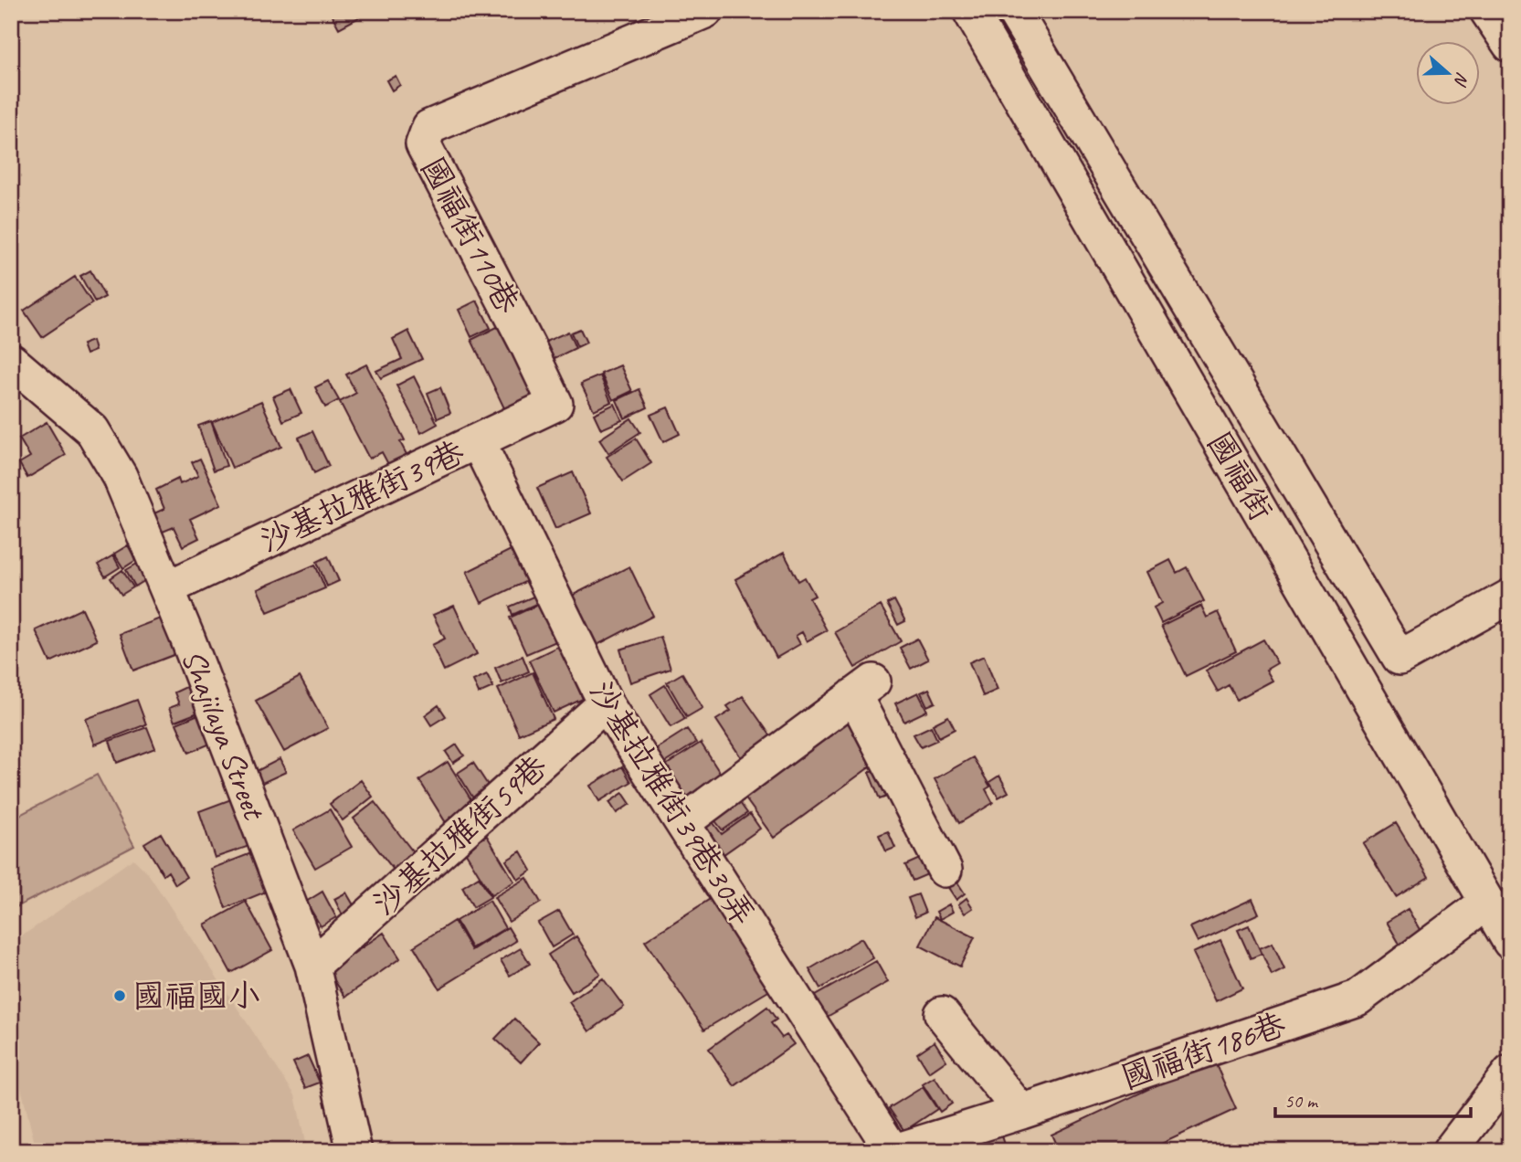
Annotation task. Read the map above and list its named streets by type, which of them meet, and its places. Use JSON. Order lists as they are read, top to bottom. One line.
{"streets":{"street":["國福街110巷","國福街","沙基拉雅街39巷","Shajilaya Street","沙基拉雅街39巷30弄","沙基拉雅街59巷","國福街186巷"]},"crossings":[["國福街110巷","沙基拉雅街39巷"],["國福街","國福街186巷"],["沙基拉雅街39巷","Shajilaya Street"],["沙基拉雅街39巷","沙基拉雅街39巷30弄"],["Shajilaya Street","沙基拉雅街59巷"],["沙基拉雅街39巷30弄","沙基拉雅街59巷"],["沙基拉雅街39巷30弄","國福街186巷"]],"places":["國福國小"],"scale_bar":"50 m","north":"right"}
